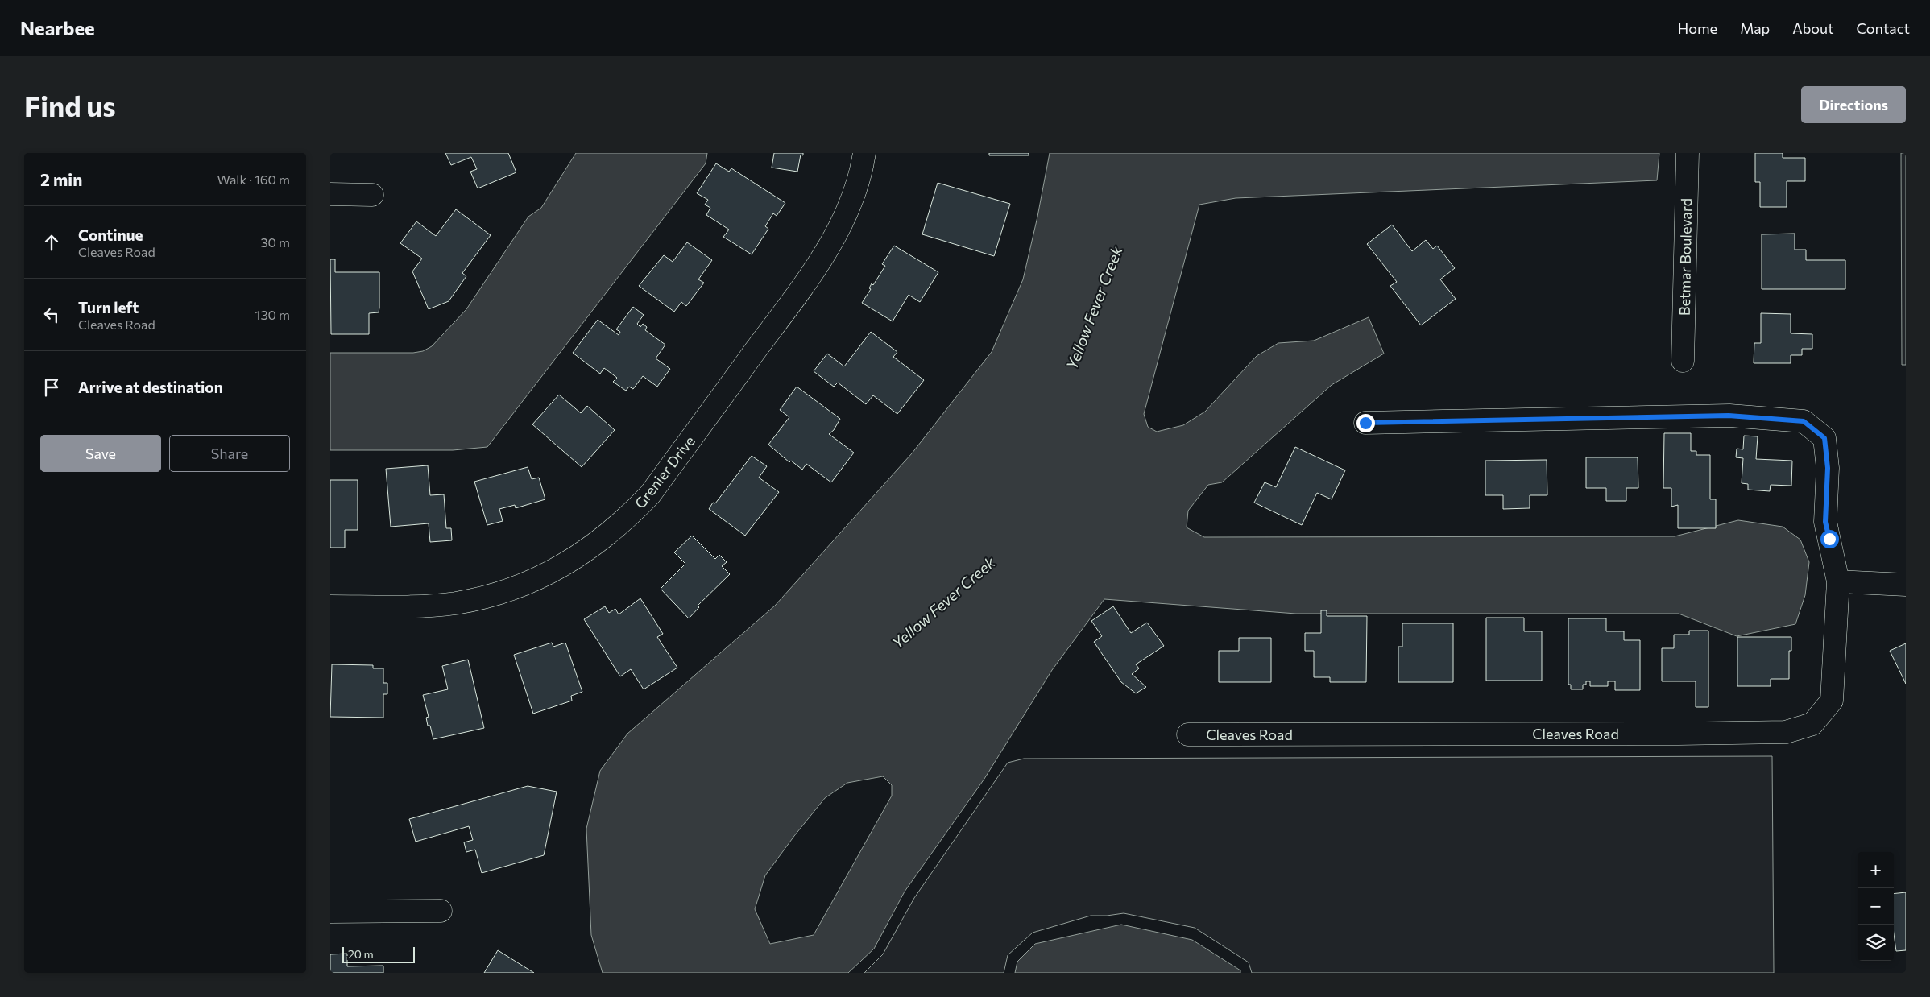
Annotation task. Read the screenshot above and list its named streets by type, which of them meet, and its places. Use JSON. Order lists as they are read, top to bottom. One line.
{"streets":{"street":["Betmar Boulevard","Grenier Drive","Cleaves Road"]},"water":["Yellow Fever Creek"],"scale_bar":"20 m","page":{"header":"Nearbee","nav":["Home","Map","About","Contact"],"buttons":["Directions",["Save","Share"]],"title":"Find us","heading":["2 min","Walk · 160 m"],"list":[["Continue","Cleaves Road","30 m"],["Turn left","Cleaves Road","130 m"],"Arrive at destination"],"map_buttons":["+","−"],"scale":"20 m"}}
